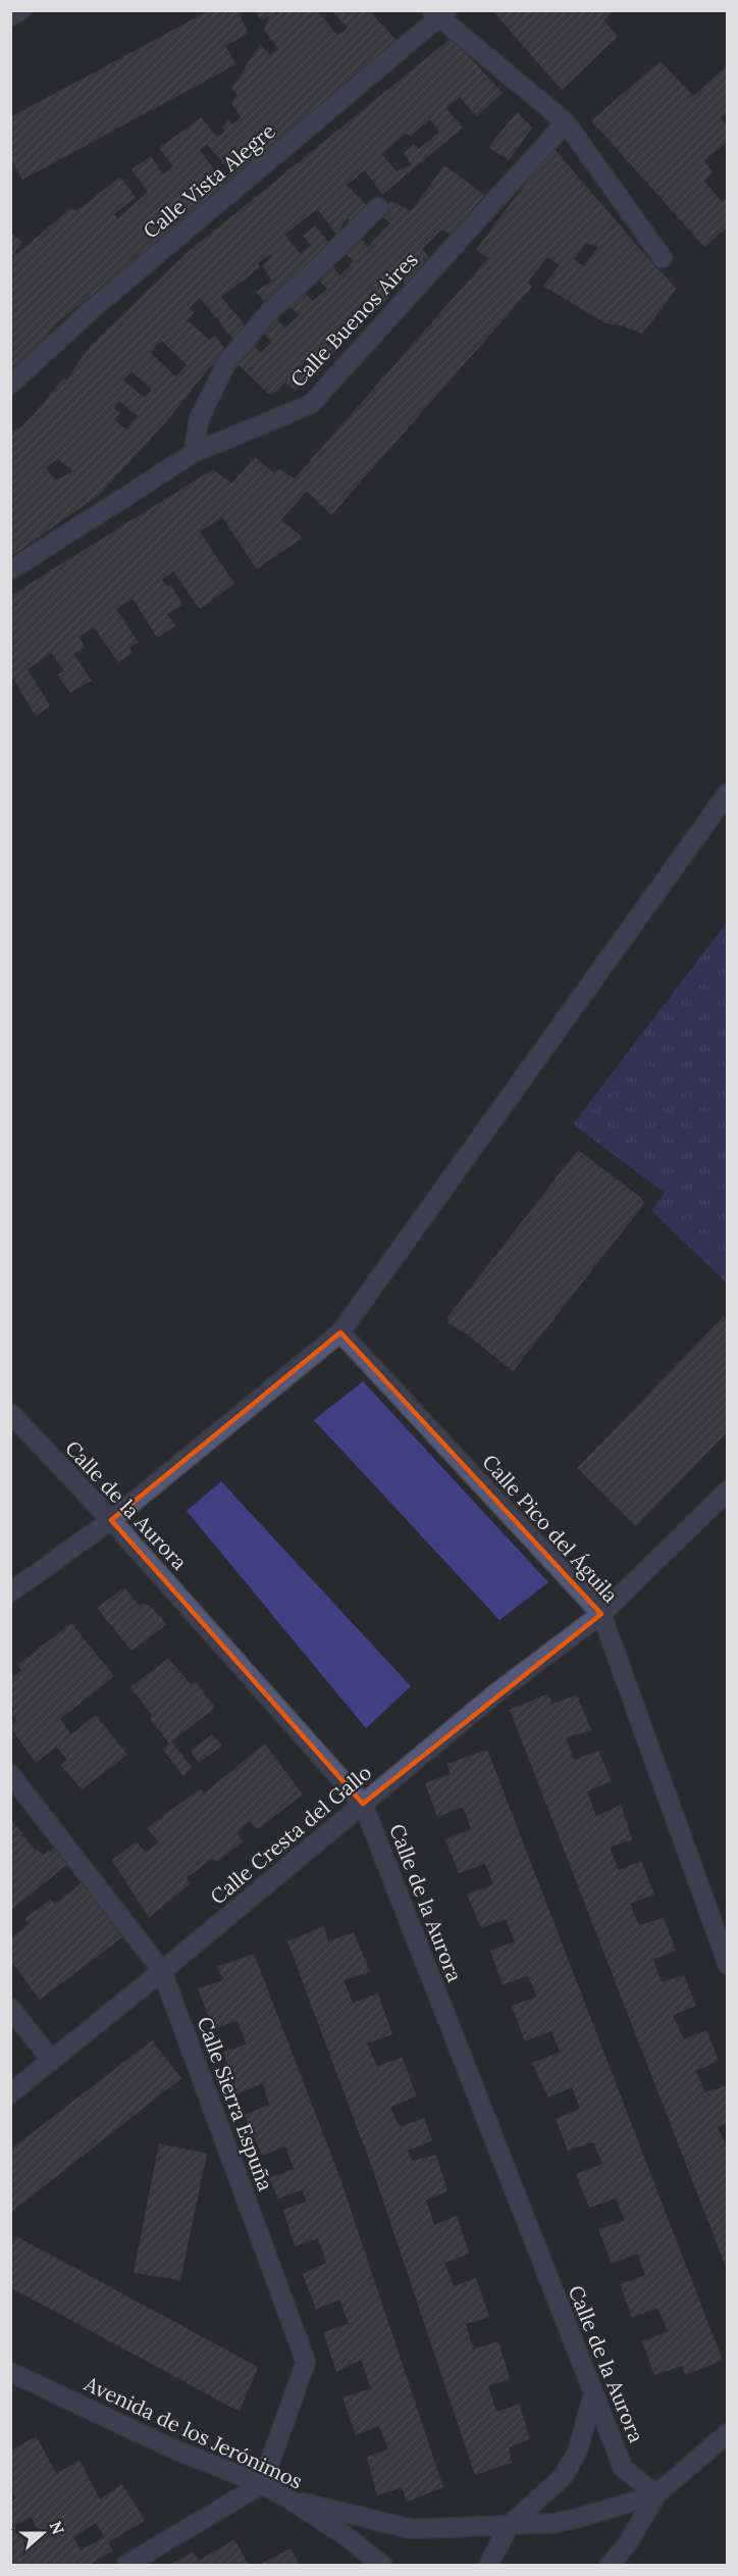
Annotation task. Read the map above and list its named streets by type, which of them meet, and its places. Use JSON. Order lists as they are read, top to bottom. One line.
{"streets":{"street":["Calle Vista Alegre","Calle Buenos Aires","Calle de la Aurora","Calle Pico del Águila","Calle Cresta del Gallo","Calle Sierra Espuña","Avenida de los Jerónimos"]},"crossings":[["Calle de la Aurora","Calle Cresta del Gallo"],["Calle Pico del Águila","Calle Cresta del Gallo"],["Calle Cresta del Gallo","Calle Sierra Espuña"],["Calle Sierra Espuña","Avenida de los Jerónimos"]],"north":"right"}
